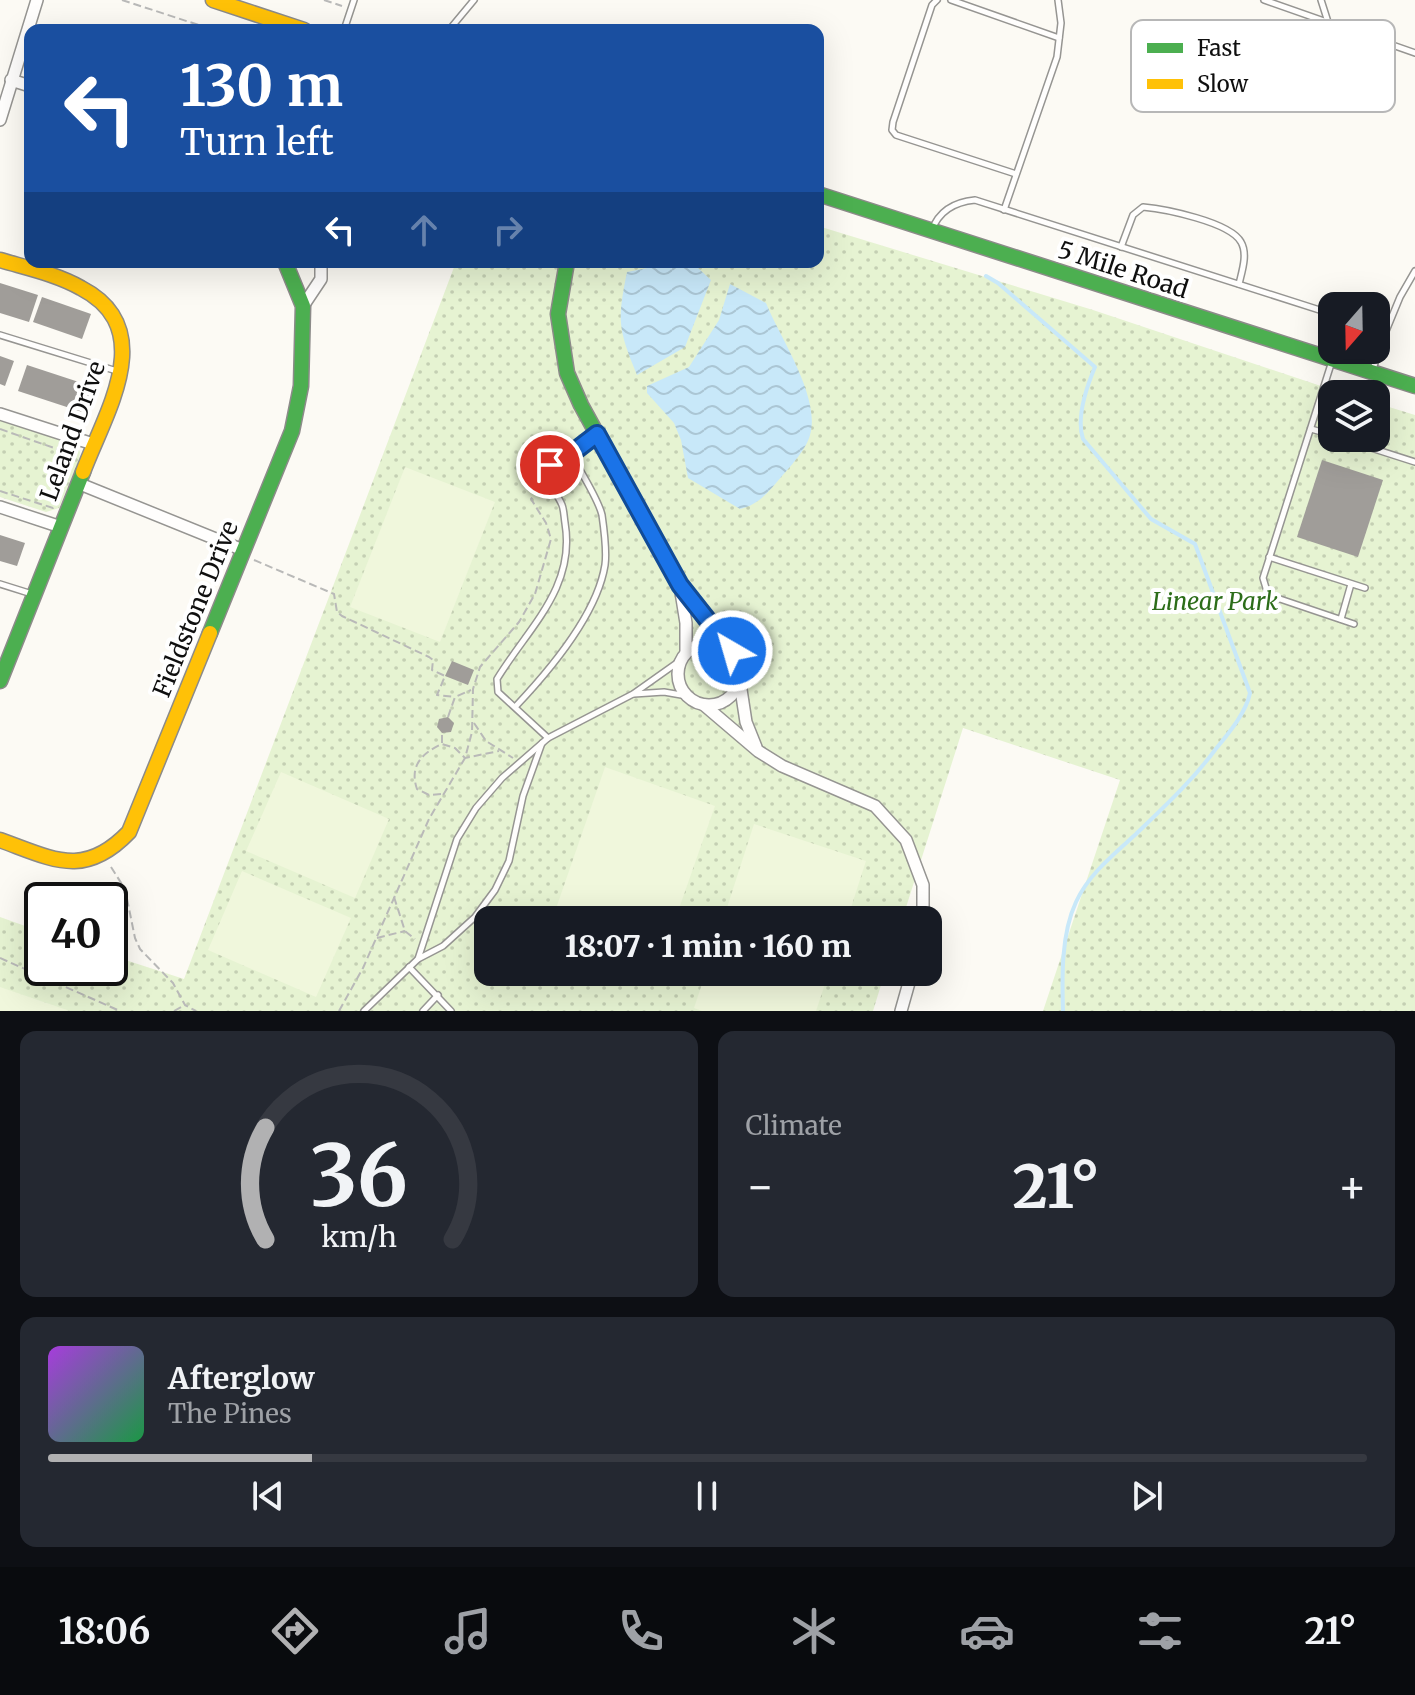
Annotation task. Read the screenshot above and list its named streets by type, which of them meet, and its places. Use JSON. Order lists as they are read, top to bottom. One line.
{"streets":{"street":["5 Mile Road","Leland Drive","Fieldstone Drive"]},"parks":["Linear Park"],"legend":["Fast","Slow"],"north":"bottom","page":{"turn":["130 m","Turn left"],"limit":"40","trip":"18:07 · 1 min · 160 m","tile":"Climate","heat":["−","21°","+"],"song":["Afterglow","The Pines"],"tabs":["18:06","21°"],"gauge":["36","km/h"]}}
